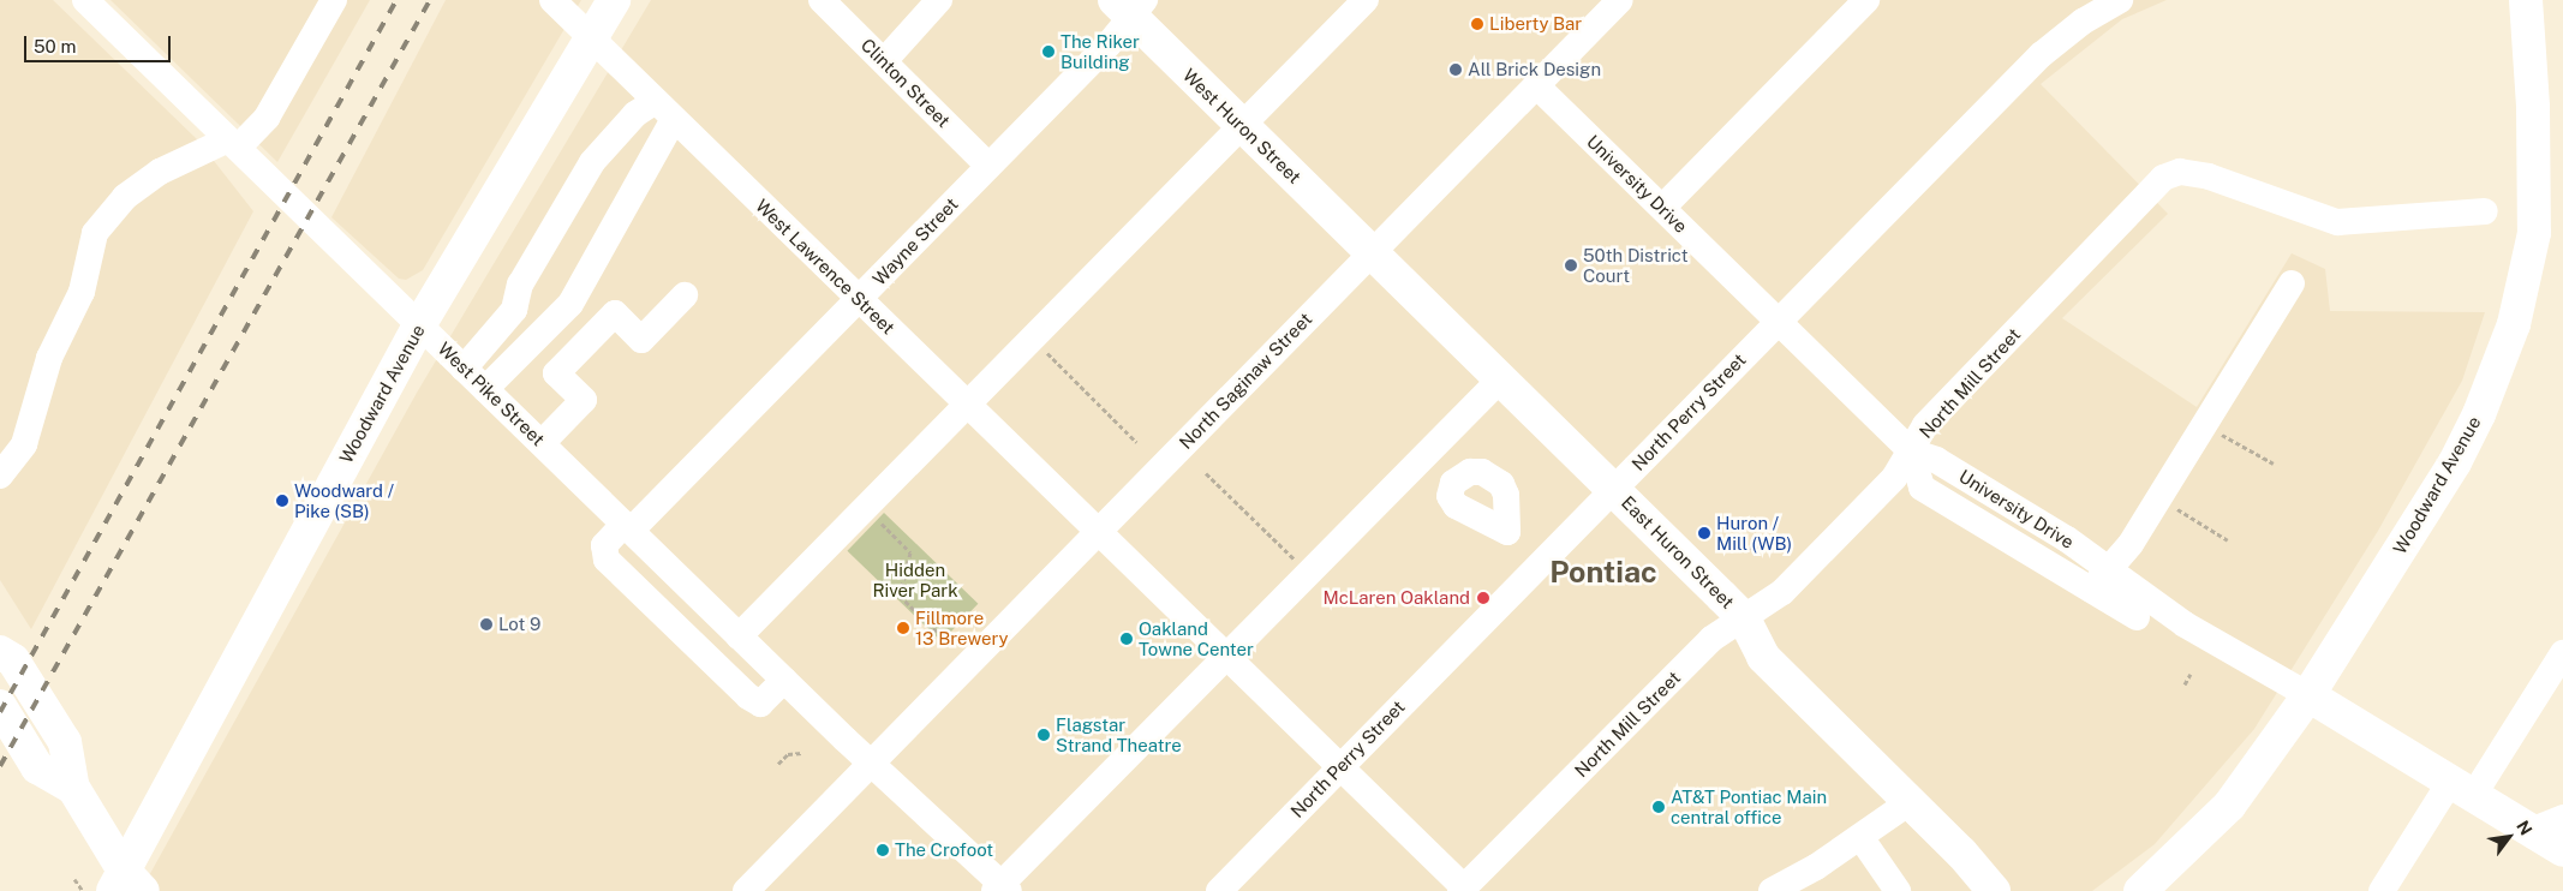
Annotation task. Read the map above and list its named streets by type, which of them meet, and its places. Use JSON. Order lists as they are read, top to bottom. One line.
{"streets":{"main road":["West Huron Street","University Drive","Woodward Avenue","East Huron Street"],"street":["Clinton Street","Wayne Street","West Lawrence Street","North Saginaw Street","North Mill Street","West Pike Street","North Perry Street"]},"crossings":[["Clinton Street","Wayne Street"],["West Huron Street","Wayne Street"],["West Huron Street","North Saginaw Street"],["West Huron Street","East Huron Street"],["University Drive","North Saginaw Street"],["University Drive","North Mill Street"],["University Drive","Woodward Avenue"],["University Drive","North Perry Street"],["Wayne Street","West Lawrence Street"],["Wayne Street","West Pike Street"],["West Lawrence Street","North Saginaw Street"],["West Lawrence Street","North Mill Street"],["West Lawrence Street","Woodward Avenue"],["West Lawrence Street","North Perry Street"],["North Saginaw Street","West Pike Street"],["North Saginaw Street","East Huron Street"],["North Mill Street","East Huron Street"],["Woodward Avenue","West Pike Street"],["North Perry Street","East Huron Street"]],"districts":["Pontiac"],"parks":["Hidden River Park"],"places":["Liberty Bar","The Riker Building","All Brick Design","50th District Court","Woodward / Pike (SB)","Huron / Mill (WB)","McLaren Oakland","Lot 9","Fillmore 13 Brewery","Oakland Towne Center","Flagstar Strand Theatre","AT&T Pontiac Main central office","The Crofoot"],"scale_bar":"50 m","north":"top right"}
